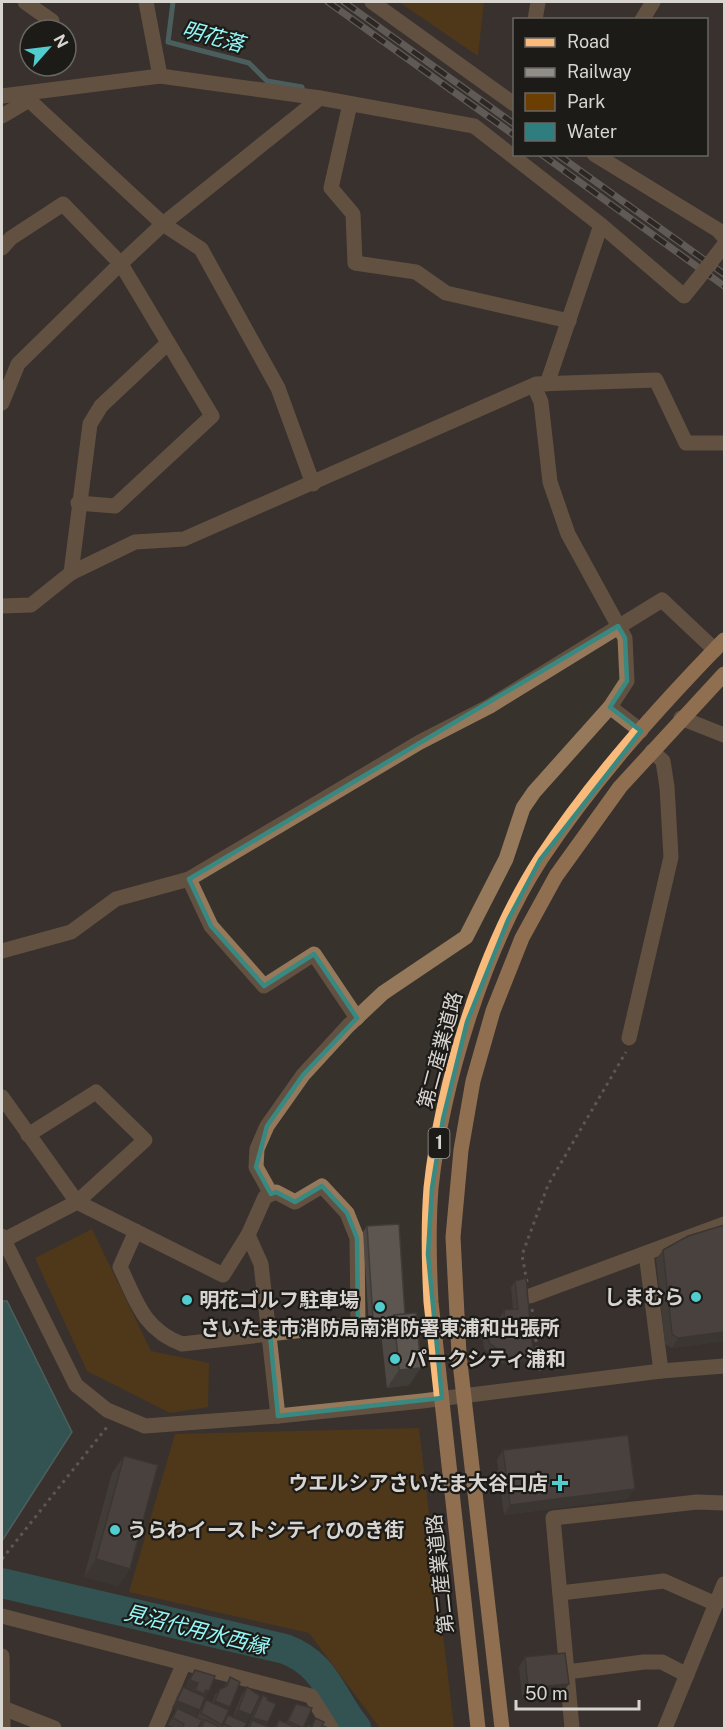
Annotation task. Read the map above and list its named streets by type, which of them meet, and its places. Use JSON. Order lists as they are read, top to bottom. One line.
{"streets":{"main road":["第二産業道路","1"]},"water":["明花落","見沼代用水西縁"],"places":{"other":["しまむら","明花ゴルフ駐車場","さいたま市消防局南消防署東浦和出張所","パークシティ浦和","うらわイーストシティひのき街"],"health":["ウエルシアさいたま大谷口店"]},"legend":["Road","Railway","Park","Water"],"scale_bar":"50 m","north":"top right"}
